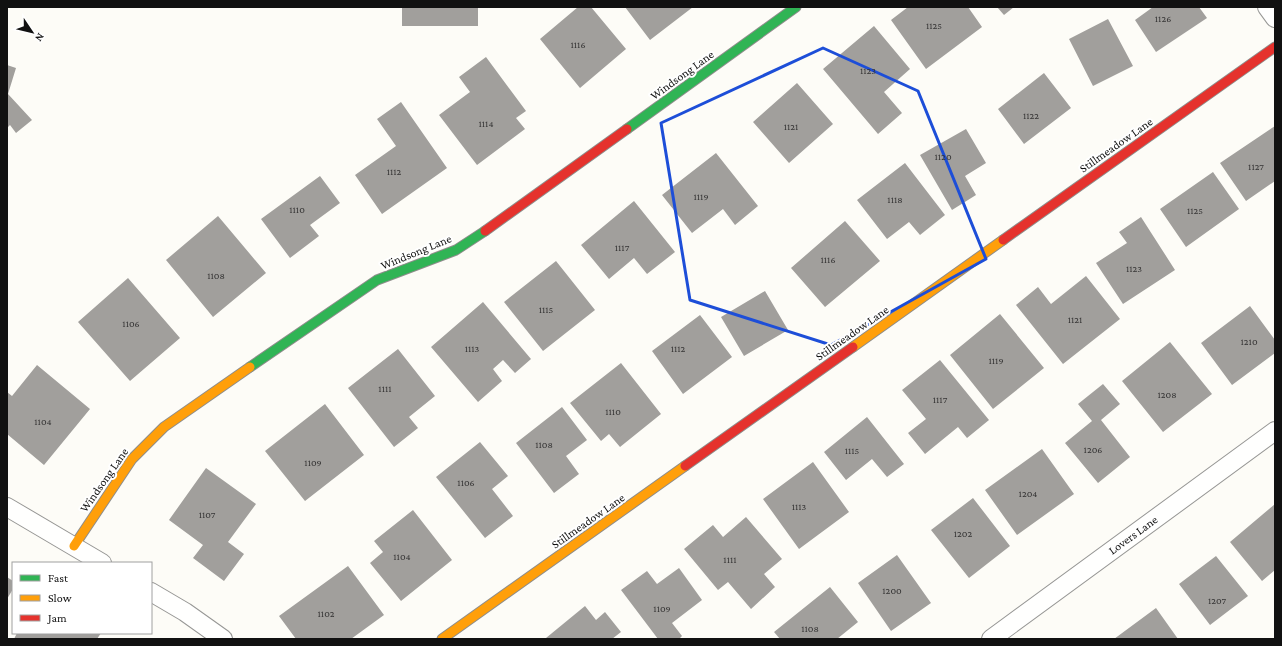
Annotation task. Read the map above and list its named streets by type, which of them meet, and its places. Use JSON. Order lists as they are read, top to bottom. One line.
{"streets":{"street":["Windsong Lane","Stillmeadow Lane","Lovers Lane"]},"house_numbers":["1126","1125","1116","1123","1122","1114","1121","1120","1127","1112","1119","1118","1110","1125","1117","1116","1123","1108","1115","1121","1106","1210","1113","1112","1119","1111","1208","1117","1110","1104","1108","1206","1115","1109","1106","1204","1113","1107","1202","1104","1111","1200","1207","1109","1102","1108"],"legend":["Fast","Slow","Jam"],"north":"bottom right"}
